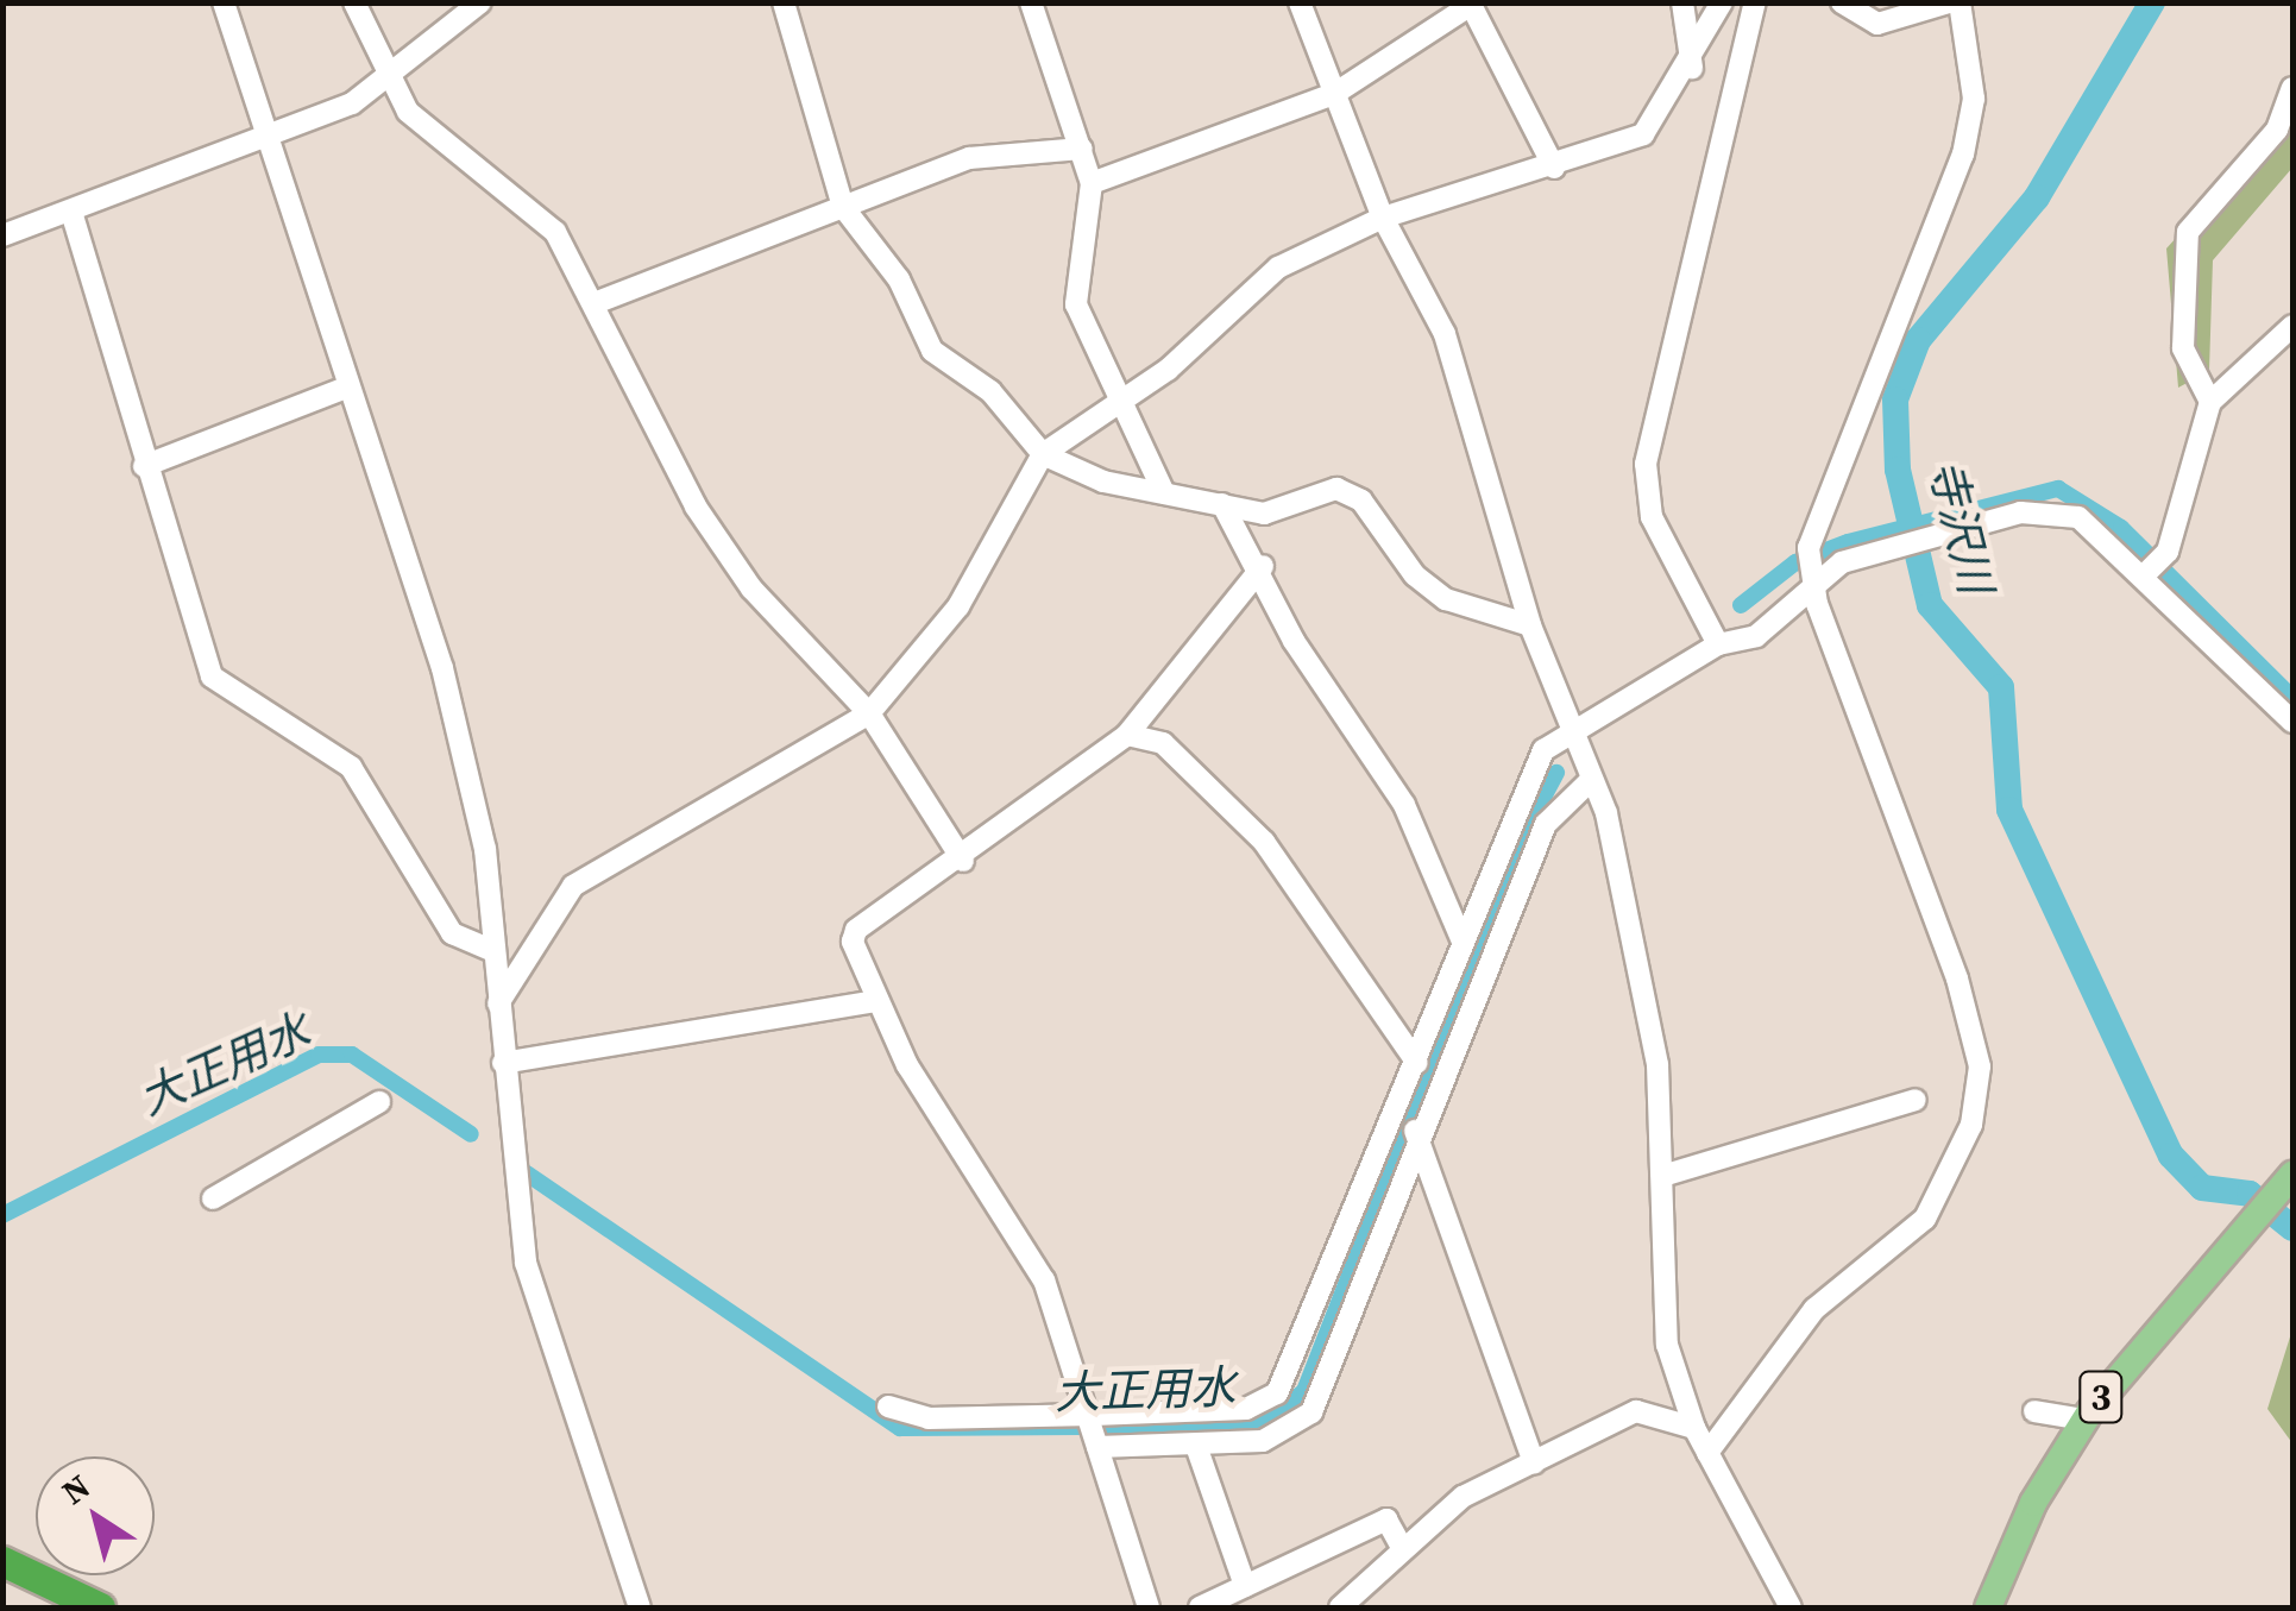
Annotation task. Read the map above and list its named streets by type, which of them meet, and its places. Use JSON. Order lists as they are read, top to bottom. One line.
{"streets":{"main road":["3"]},"water":["寺沢川","大正用水"],"north":"top left"}
